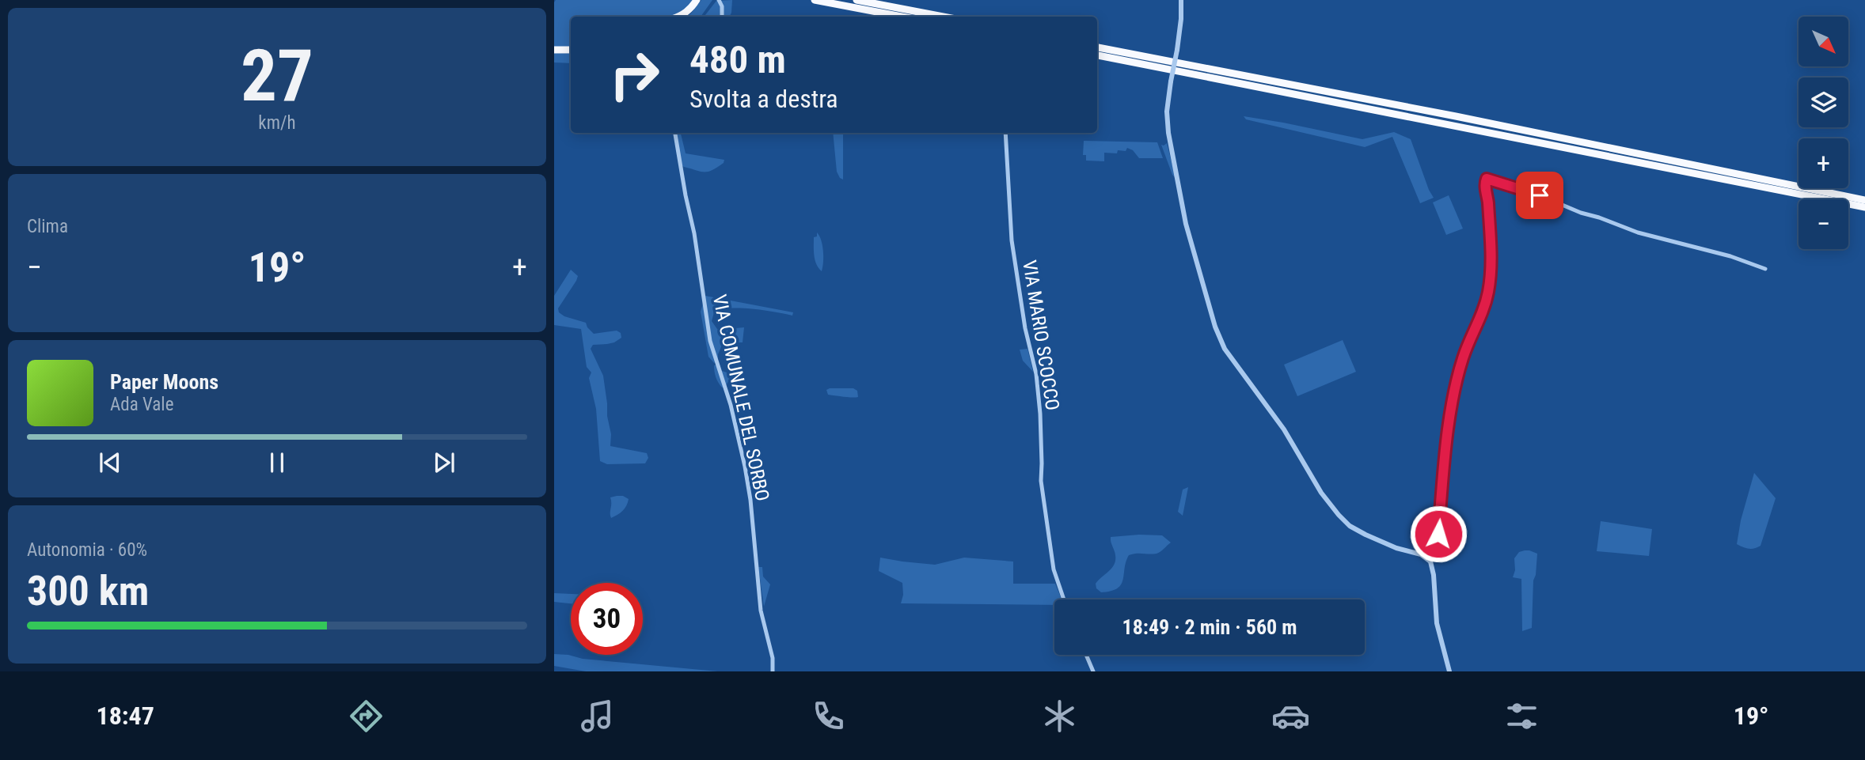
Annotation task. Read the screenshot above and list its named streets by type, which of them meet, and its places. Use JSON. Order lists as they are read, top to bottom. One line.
{"streets":{"street":["VIA MARIO SCOCCO","VIA COMUNALE DEL SORBO"]},"north":"bottom right","page":{"tile":[["27","km/h"],"Clima",["Autonomia · 60%","300 km"]],"map_buttons":["+","−"],"turn":["480 m","Svolta a destra"],"heat":["−","19°","+"],"song":["Paper Moons","Ada Vale"],"limit":"30","trip":"18:49 · 2 min · 560 m","tabs":["18:47","19°"]}}
